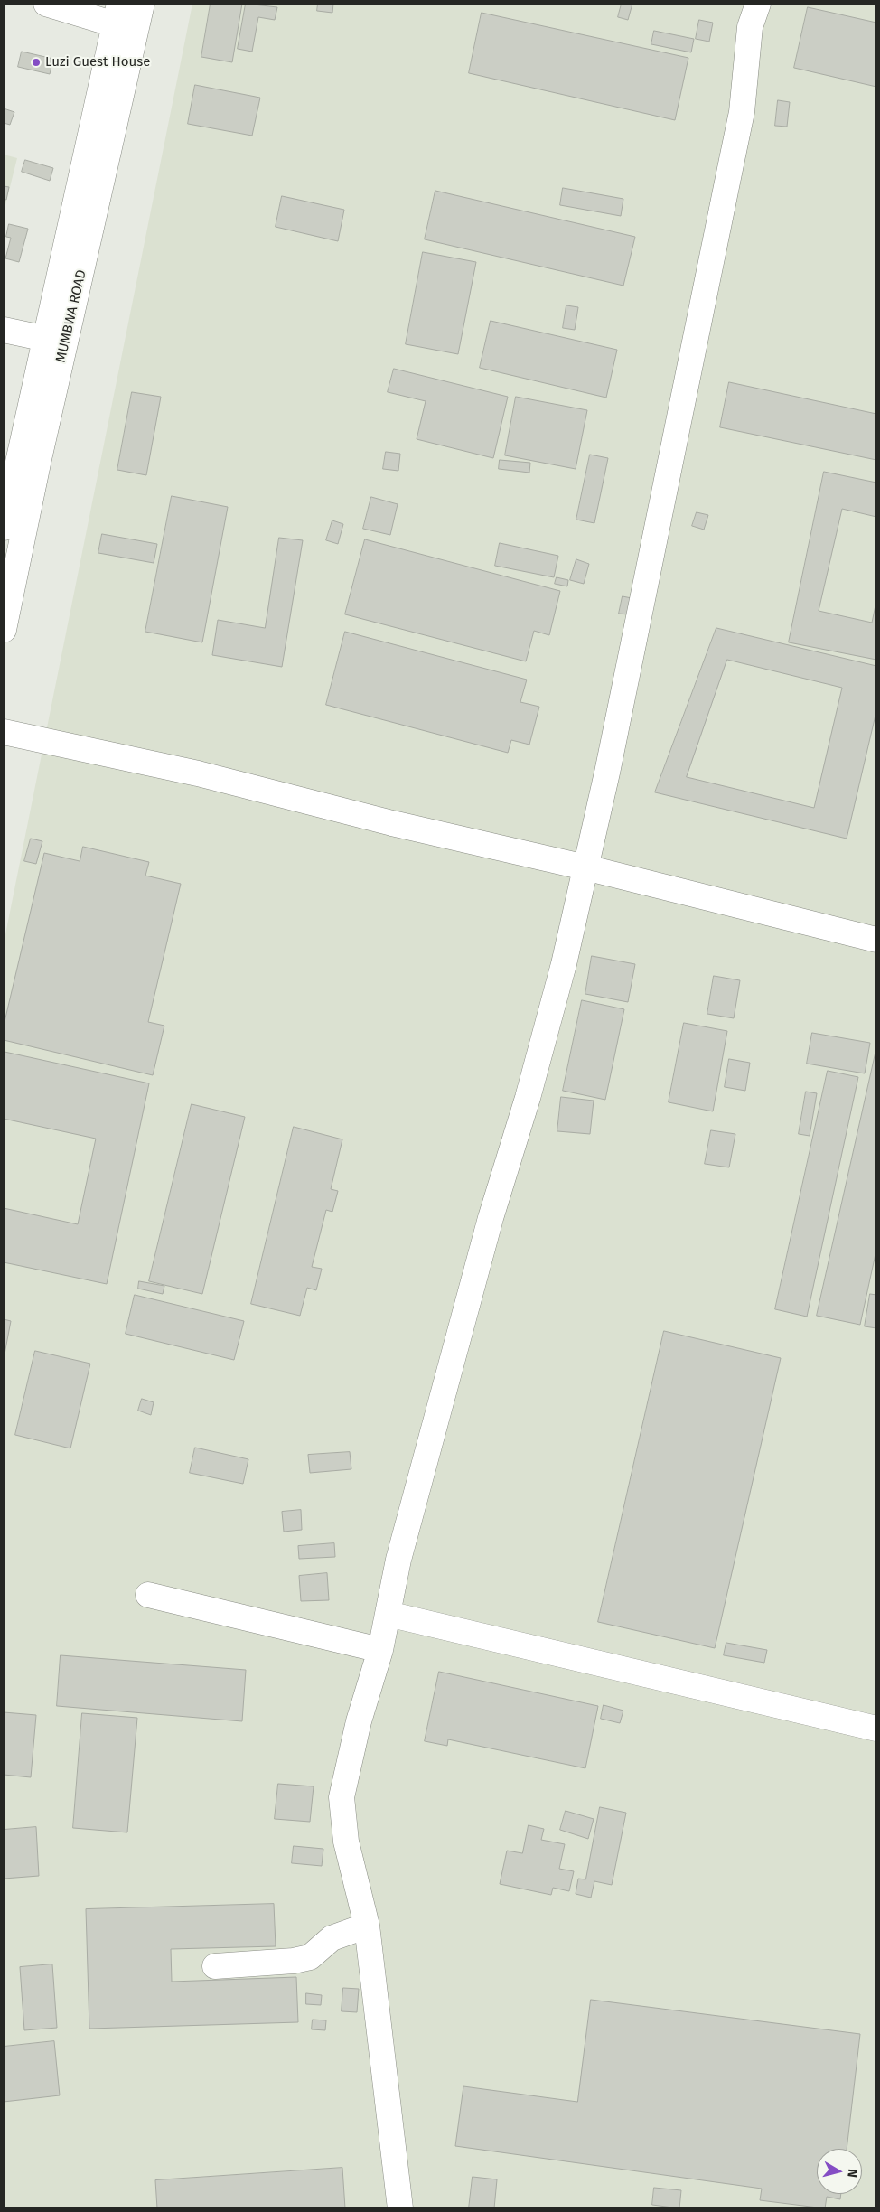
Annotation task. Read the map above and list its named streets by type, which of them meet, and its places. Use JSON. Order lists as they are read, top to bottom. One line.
{"streets":{"street":["MUMBWA ROAD"]},"places":["Luzi Guest House"],"north":"right"}
